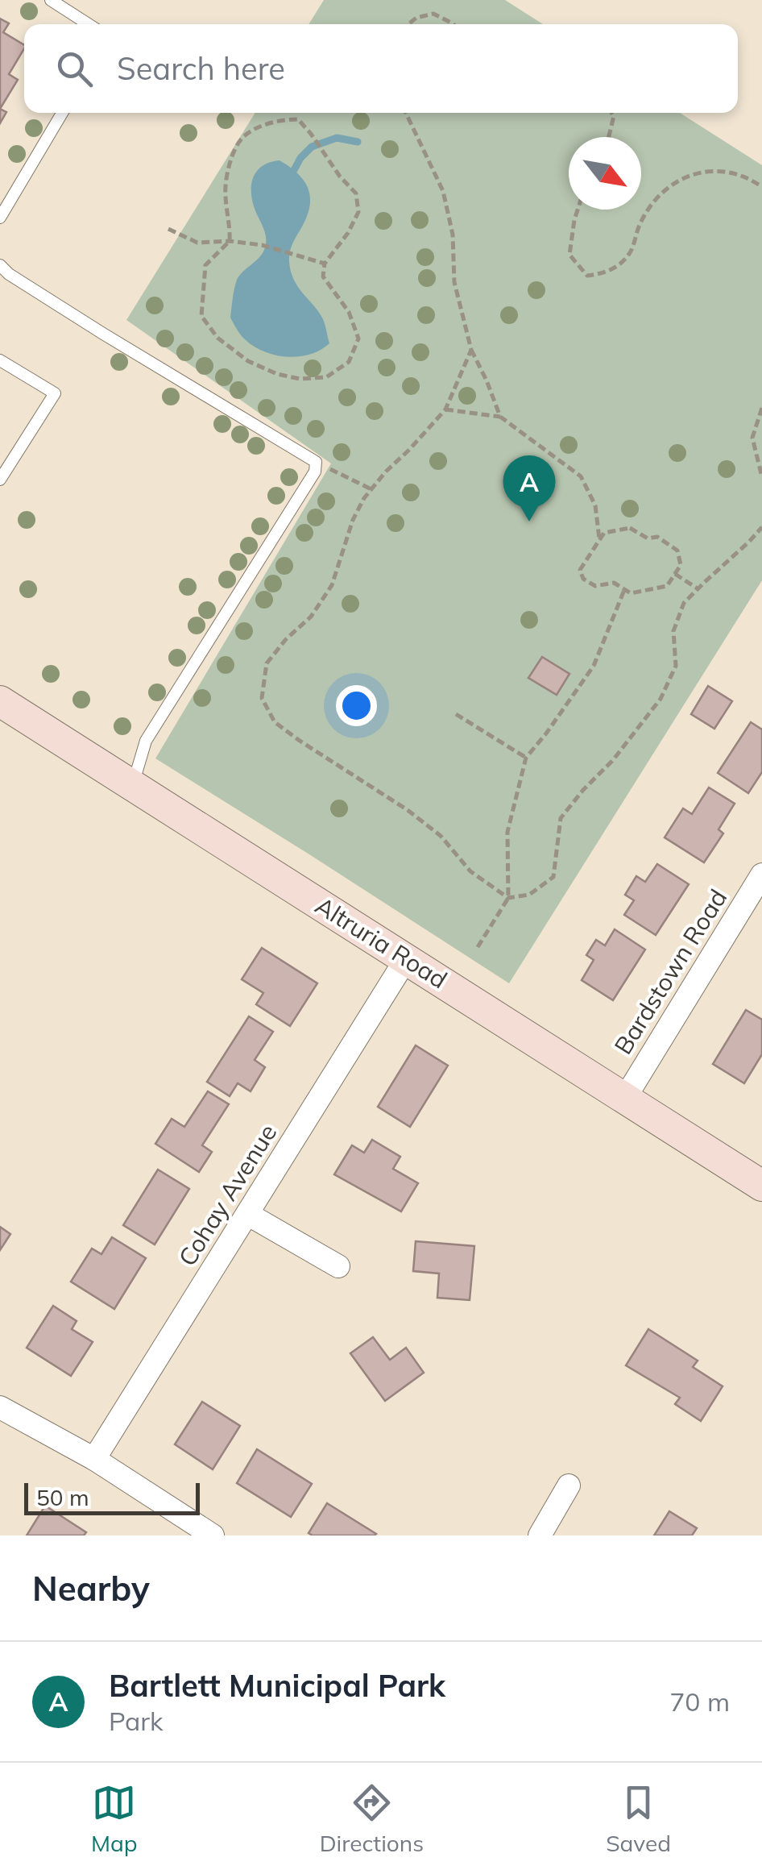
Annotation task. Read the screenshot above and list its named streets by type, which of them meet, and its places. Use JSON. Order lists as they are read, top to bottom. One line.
{"streets":{"street":["Altruria Road","Bardstown Road","Cohay Avenue"]},"crossings":[["Altruria Road","Bardstown Road"],["Altruria Road","Cohay Avenue"]],"scale_bar":"50 m","north":"bottom right","page":{"search":"Search here","pins":"A","scale":"50 m","heading":"Nearby","list":[{"mark":"A","name":"Bartlett Municipal Park","note":"Park","value":"70 m"}],"nav":["Map","Directions","Saved"]}}
